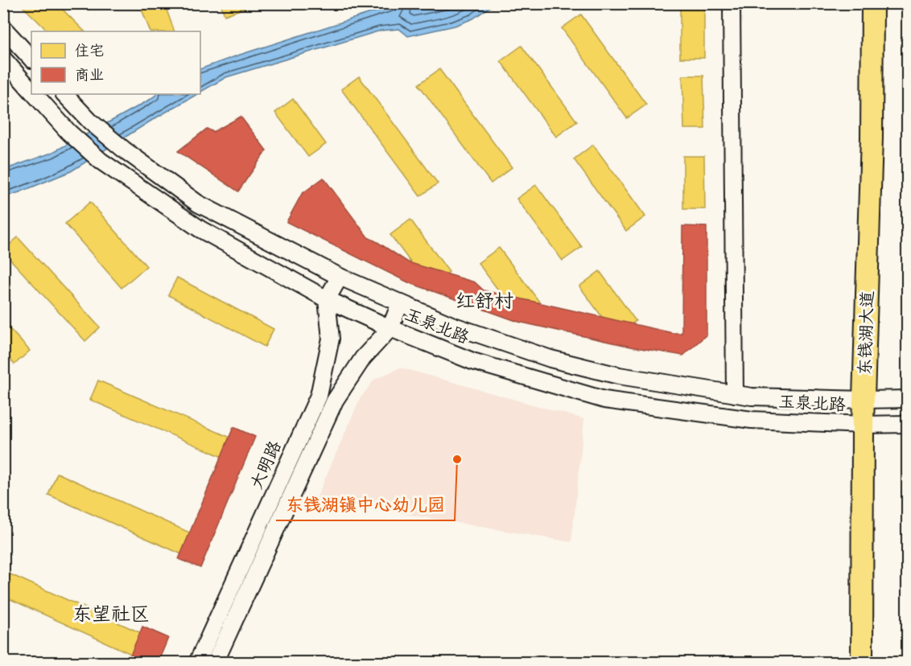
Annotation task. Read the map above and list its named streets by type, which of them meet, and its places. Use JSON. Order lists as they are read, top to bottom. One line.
{"streets":{"main road":["东钱湖大道"],"street":["玉泉北路","大明路"]},"crossings":[["玉泉北路","东钱湖大道"],["玉泉北路","大明路"]],"districts":["红舒村","东望社区"],"places":["东钱湖镇中心幼儿园"],"legend":["住宅","商业"]}
